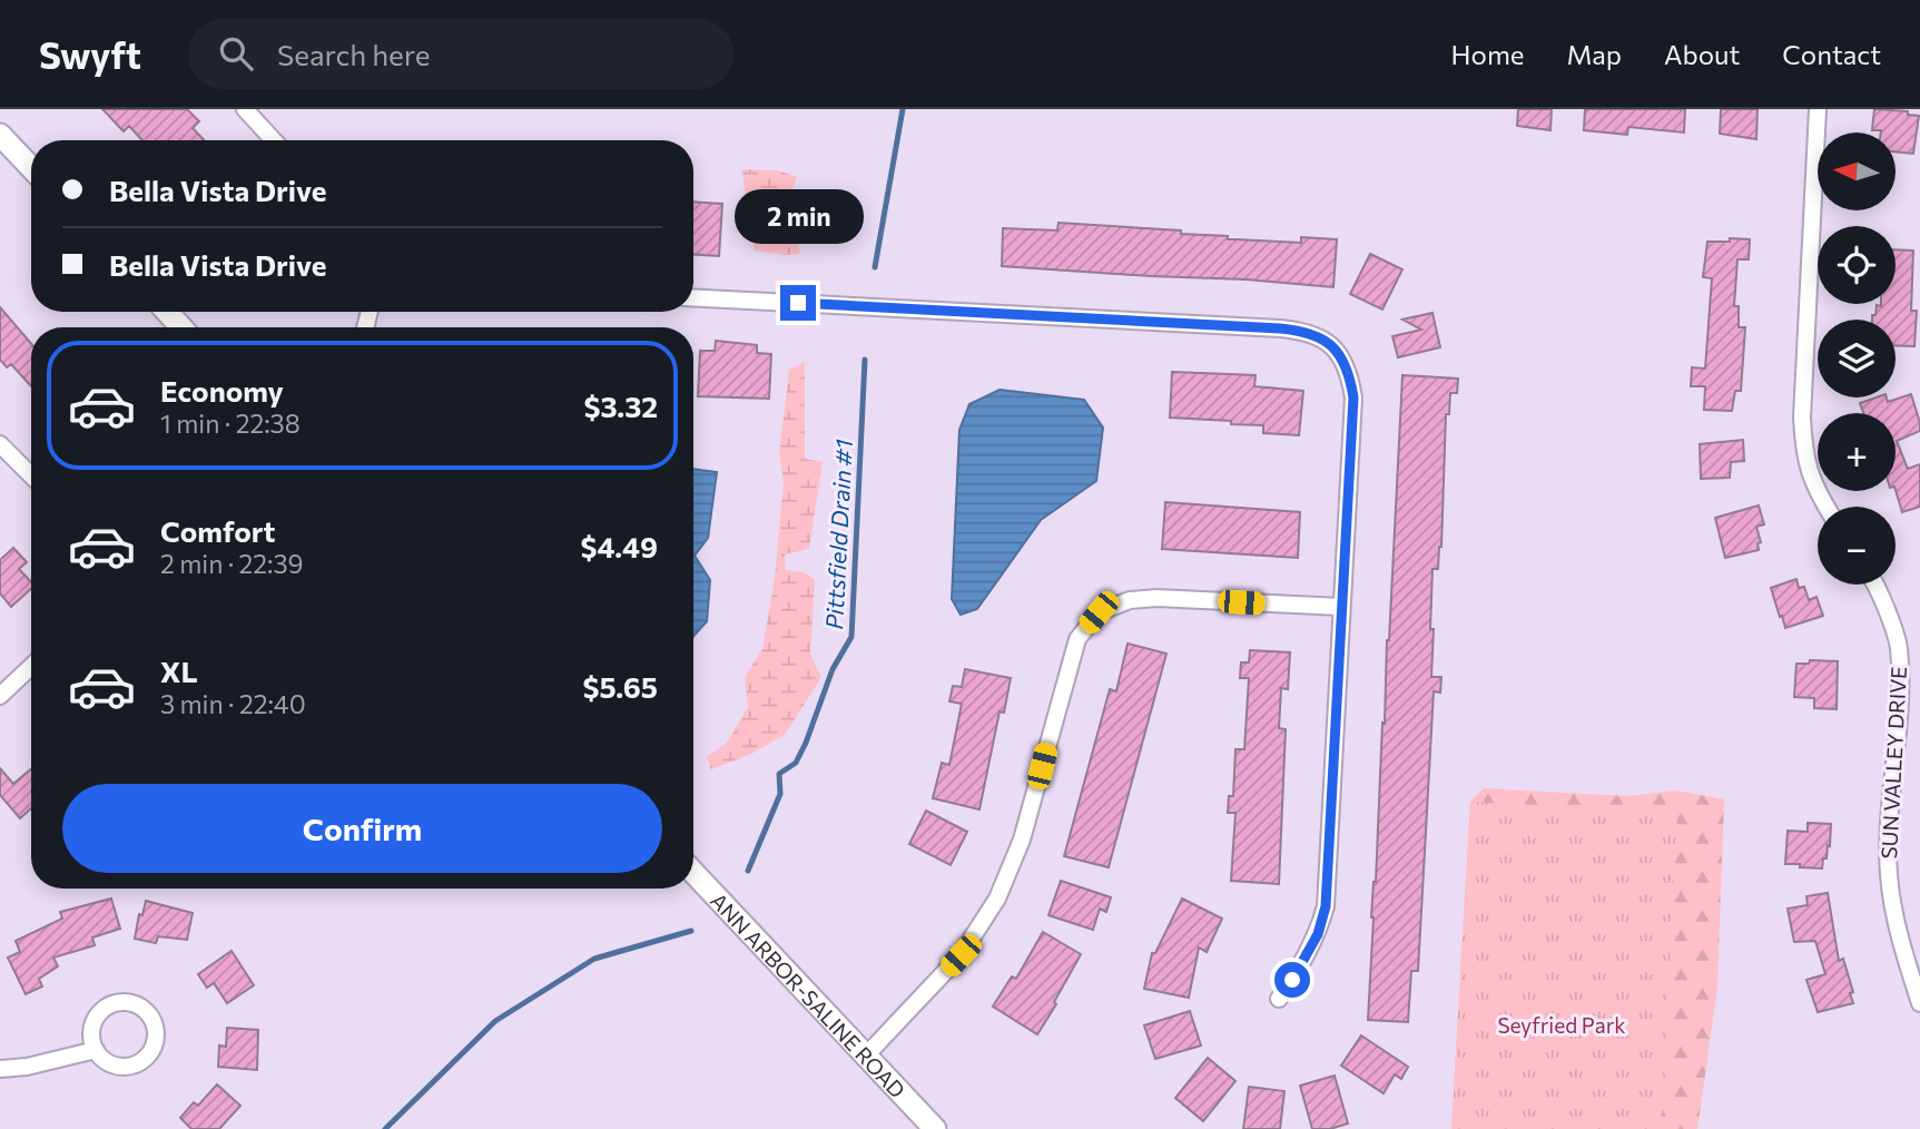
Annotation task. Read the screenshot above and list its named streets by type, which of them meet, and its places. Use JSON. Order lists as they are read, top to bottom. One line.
{"streets":{"main road":["ANN ARBOR-SALINE ROAD"],"street":["SUN VALLEY DRIVE"]},"water":["Pittsfield Drain #1"],"parks":["Seyfried Park"],"north":"left","page":{"header":"Swyft","search":"Search here","nav":["Home","Map","About","Contact"],"map_buttons":["+","−"],"banner":["Bella Vista Drive","Bella Vista Drive"],"bubble":"2 min","list":[{"name":"Economy","note":"1 min · 22:38","value":"$3.32"},{"name":"Comfort","note":"2 min · 22:39","value":"$4.49"},{"name":"XL","note":"3 min · 22:40","value":"$5.65"}],"buttons":"Confirm"}}
